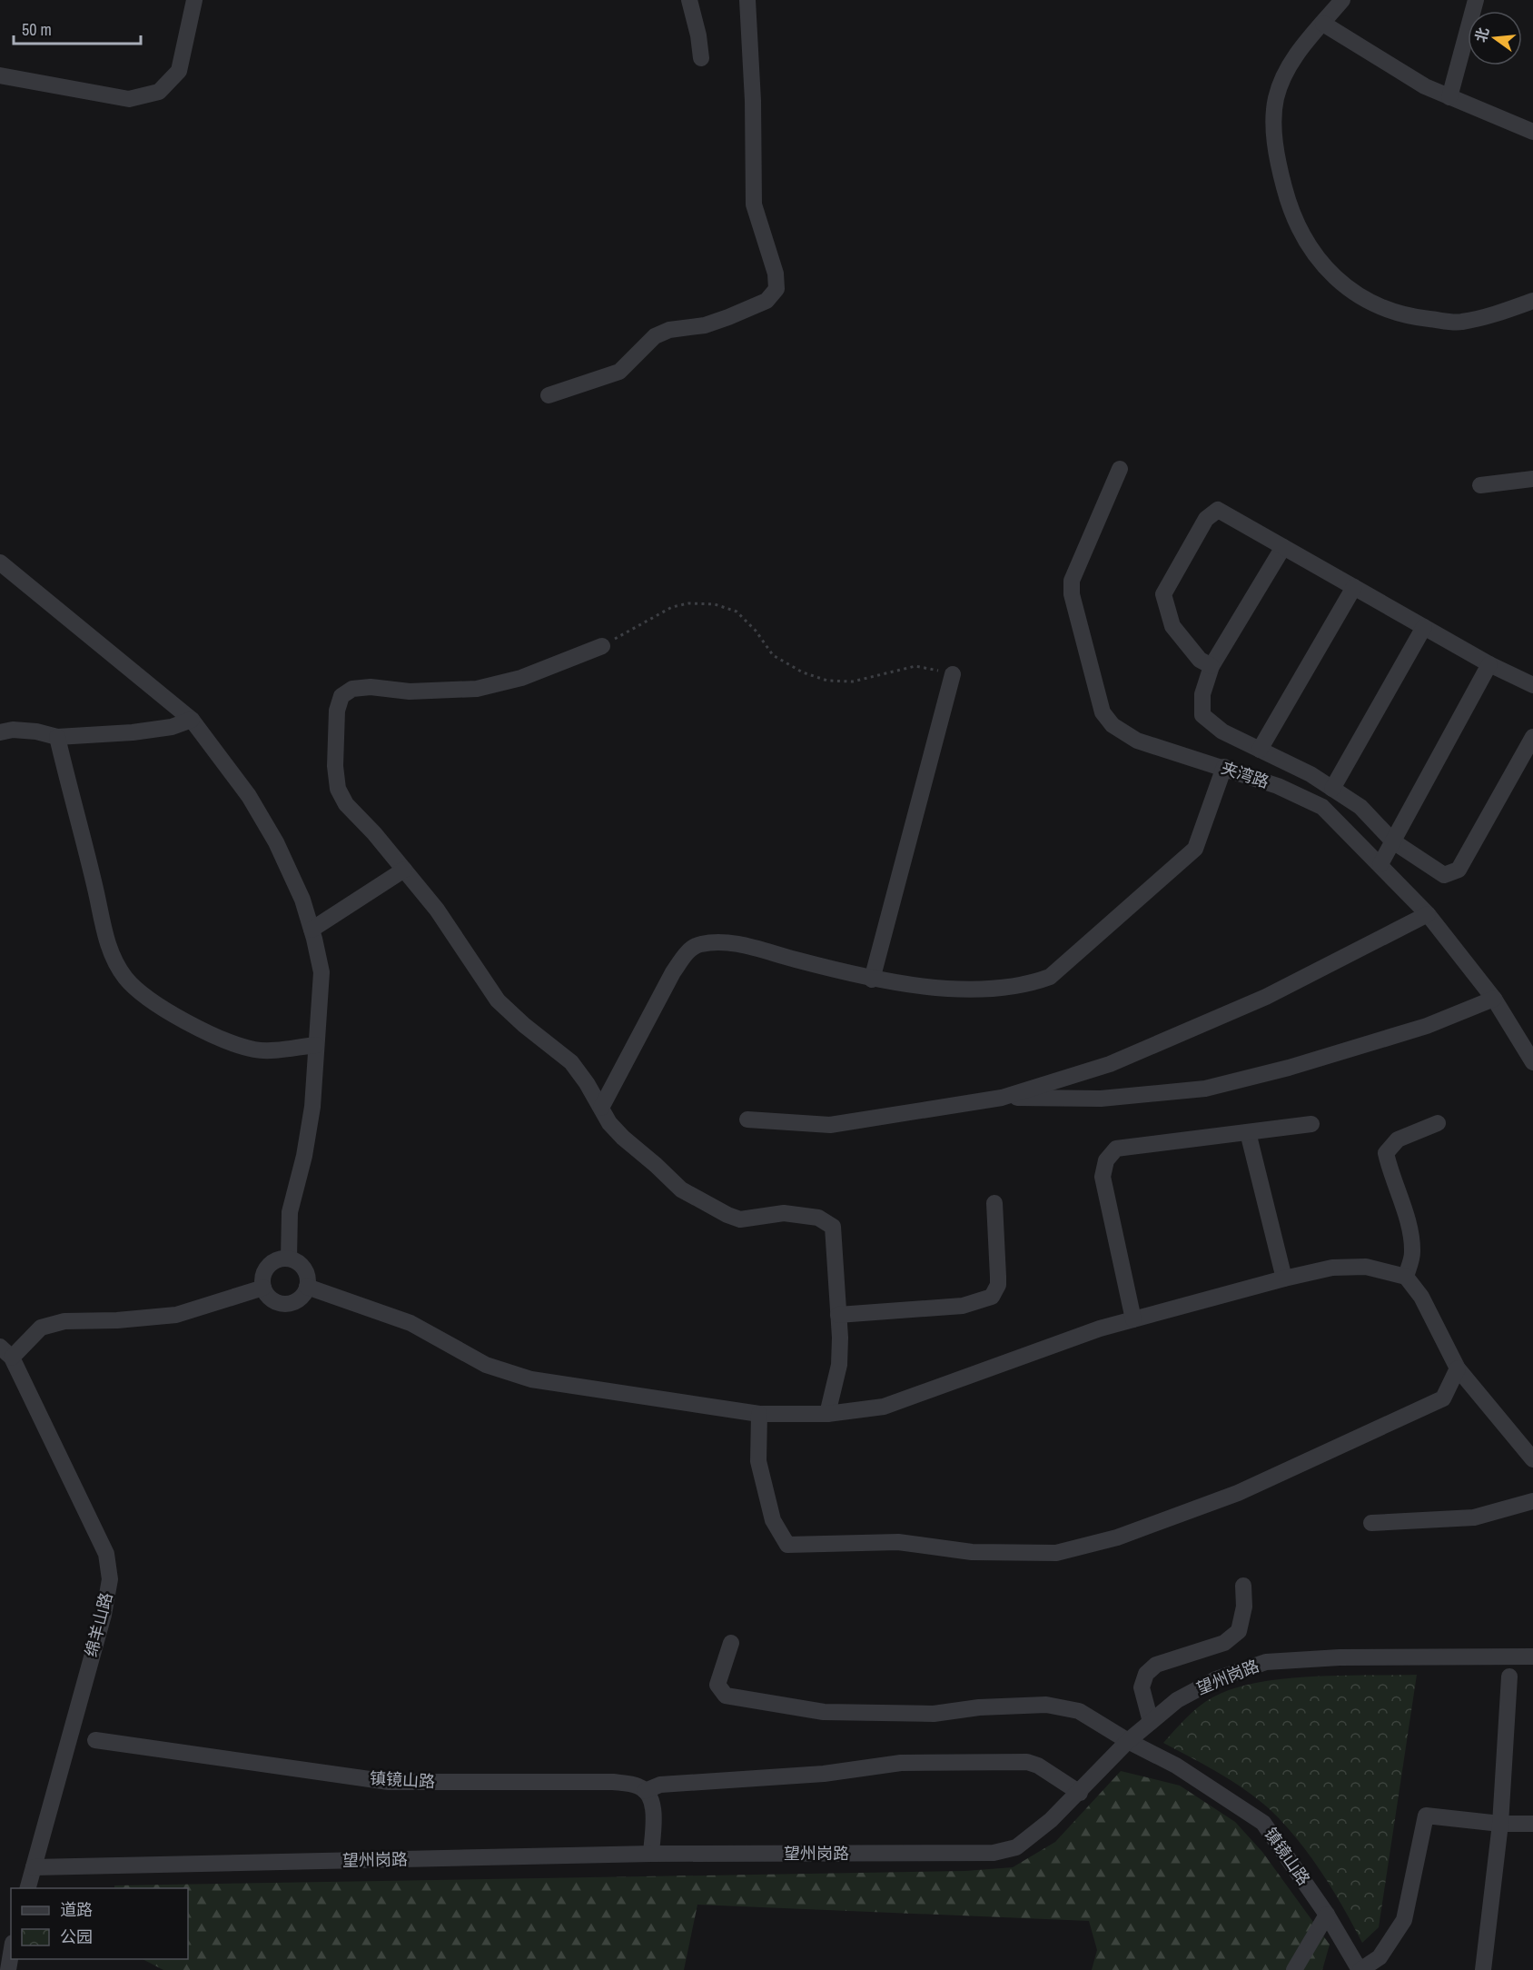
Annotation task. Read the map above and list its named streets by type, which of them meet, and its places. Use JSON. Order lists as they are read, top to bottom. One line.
{"streets":{"street":["夹湾路","绵羊山路","望州岗路","镇镜山路"]},"crossings":[["绵羊山路","望州岗路"],["望州岗路","镇镜山路"]],"legend":["道路","公园"],"scale_bar":"50 m","north":"left"}
